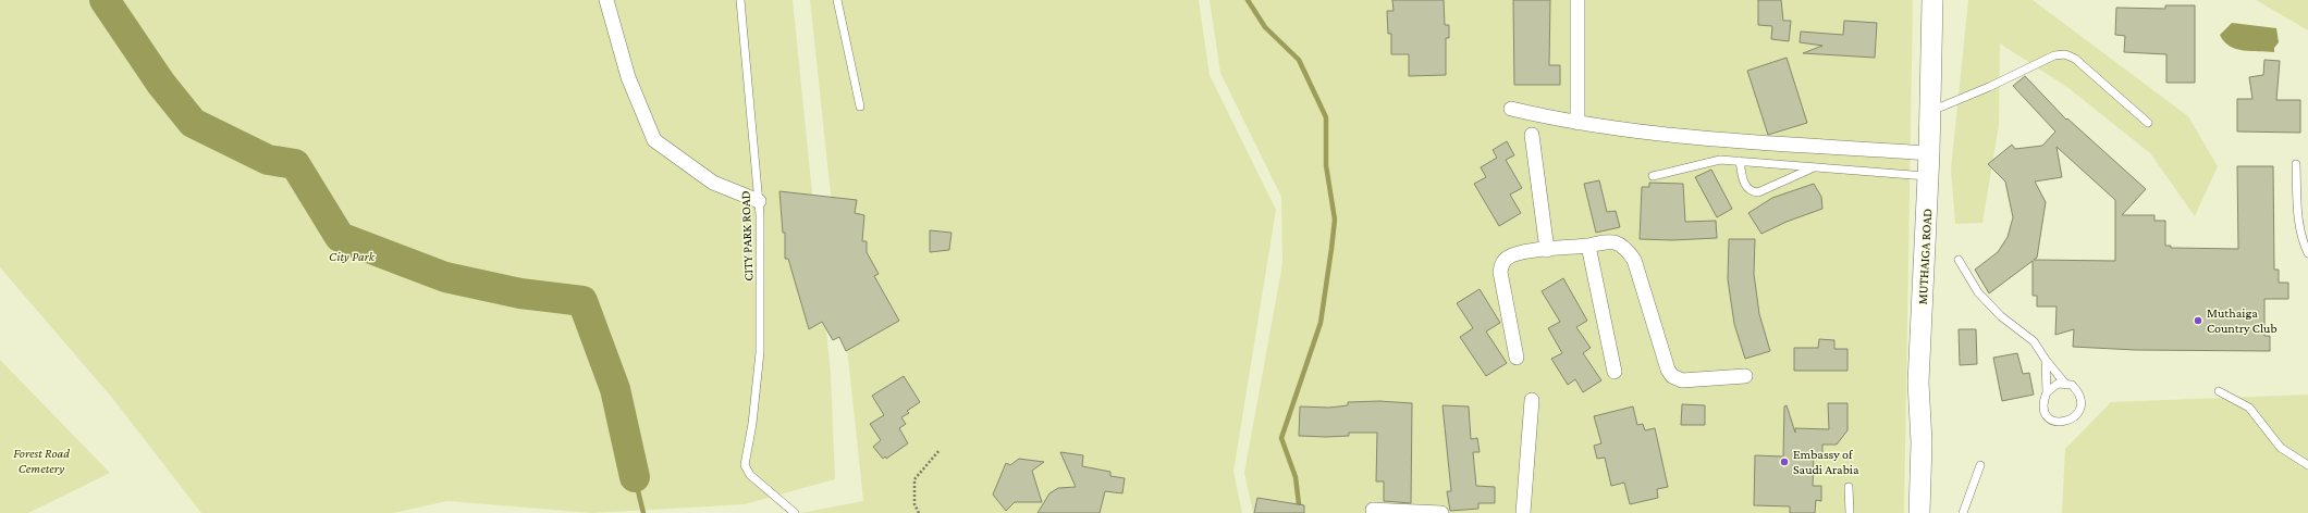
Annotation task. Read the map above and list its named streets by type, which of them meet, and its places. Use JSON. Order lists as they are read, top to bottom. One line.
{"streets":{"main road":["MUTHAIGA ROAD"],"lane":["CITY PARK ROAD"]},"parks":["City Park","Forest Road Cemetery"],"places":["Muthaiga Country Club","Embassy of Saudi Arabia"]}
